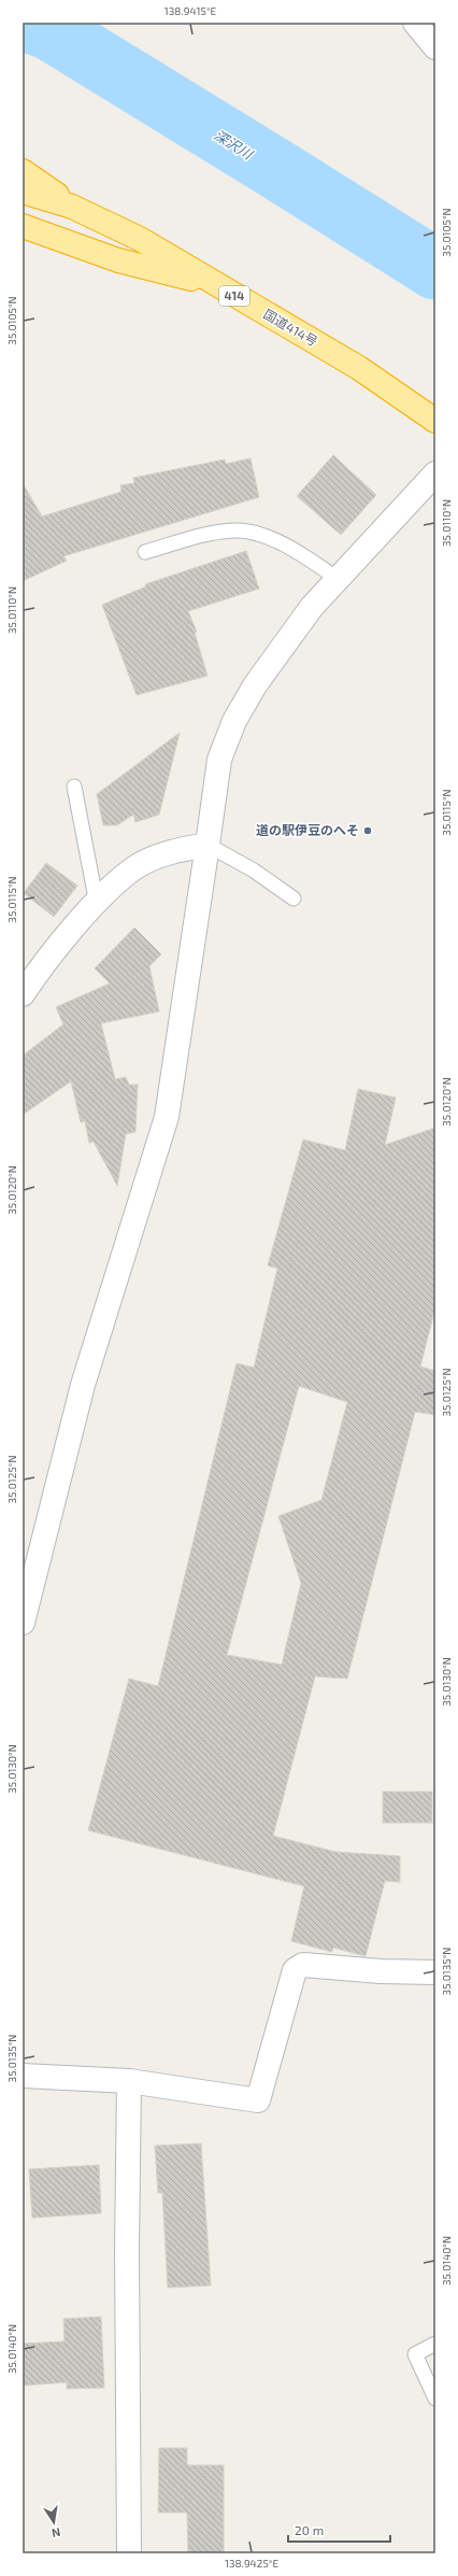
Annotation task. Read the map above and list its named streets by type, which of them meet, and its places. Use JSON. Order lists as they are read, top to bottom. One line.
{"streets":{"highway":["414","国道414号"]},"crossings":[["414","国道414号"]],"water":["深沢川"],"places":["道の駅伊豆のへそ"],"scale_bar":"20 m","north":"bottom","coordinates":["138.9415°E","35.0105°N","35.0110°N","35.0115°N","35.0120°N","35.0125°N","35.0130°N","35.0135°N","35.0140°N","138.9425°E"]}
